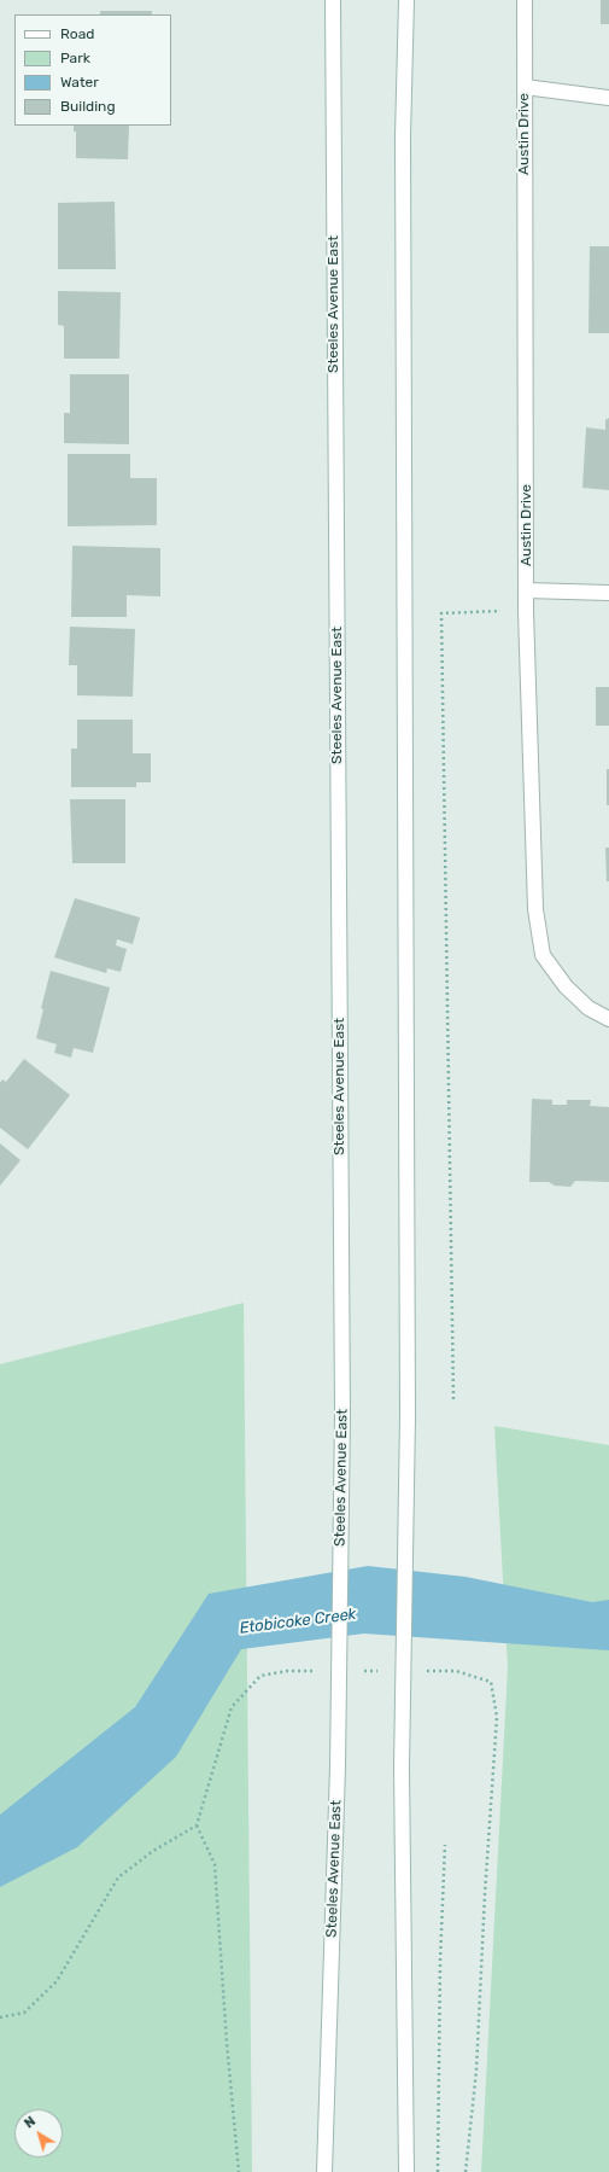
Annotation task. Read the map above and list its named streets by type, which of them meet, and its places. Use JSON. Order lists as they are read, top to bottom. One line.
{"streets":{"main road":["Austin Drive","Steeles Avenue East"]},"water":["Etobicoke Creek"],"legend":["Road","Park","Water","Building"],"north":"top left"}
